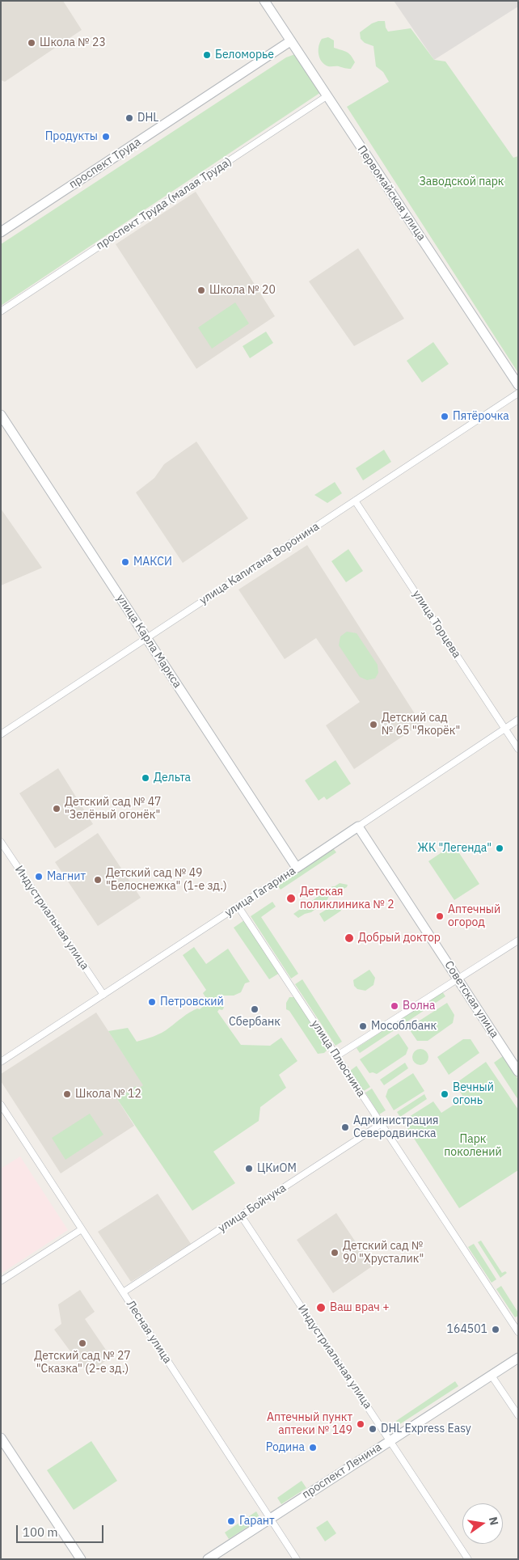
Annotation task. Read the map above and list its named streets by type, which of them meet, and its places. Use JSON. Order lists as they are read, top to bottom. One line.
{"streets":{"street":["проспект Труда","Первомайская улица","проспект Труда (малая Труда)","улица Капитана Воронина","улица Торцева","улица Карла Маркса","улица Гагарина","Индустриальная улица","Советская улица","улица Плюснина","улица Бойчука","Лесная улица","проспект Ленина"]},"crossings":[["проспект Труда","Первомайская улица"],["Первомайская улица","проспект Труда (малая Труда)"],["улица Капитана Воронина","улица Торцева"],["улица Капитана Воронина","улица Карла Маркса"],["улица Торцева","улица Гагарина"],["улица Карла Маркса","улица Гагарина"],["улица Гагарина","Индустриальная улица"],["улица Гагарина","Советская улица"],["улица Гагарина","улица Плюснина"],["Индустриальная улица","улица Бойчука"],["Индустриальная улица","проспект Ленина"],["улица Плюснина","улица Бойчука"],["улица Бойчука","Лесная улица"],["Лесная улица","проспект Ленина"]],"parks":["Заводской парк","Парк поколений"],"places":["Школа № 23","Беломорье","DHL","Продукты","Школа № 20","Пятёрочка","МАКСИ","Детский сад № 65 \"Якорёк\"","Дельта","Детский сад № 47 \"Зелёный огонёк\"","ЖК \"Легенда\"","Магнит","Детский сад № 49 \"Белоснежка\" (1-е зд.)","Детская поликлиника № 2","Аптечный огород","Добрый доктор","Петровский","Волна","Сбербанк","Мособлбанк","Школа № 12","Вечный огонь","Администрация Северодвинска","ЦКиОМ","Детский сад № 90 \"Хрусталик\"","Ваш врач +","164501","Детский сад № 27 \"Сказка\" (2-е зд.)","Аптечный пункт аптеки № 149","DHL Express Easy","Родина","Гарант"],"scale_bar":"100 m","north":"right"}
